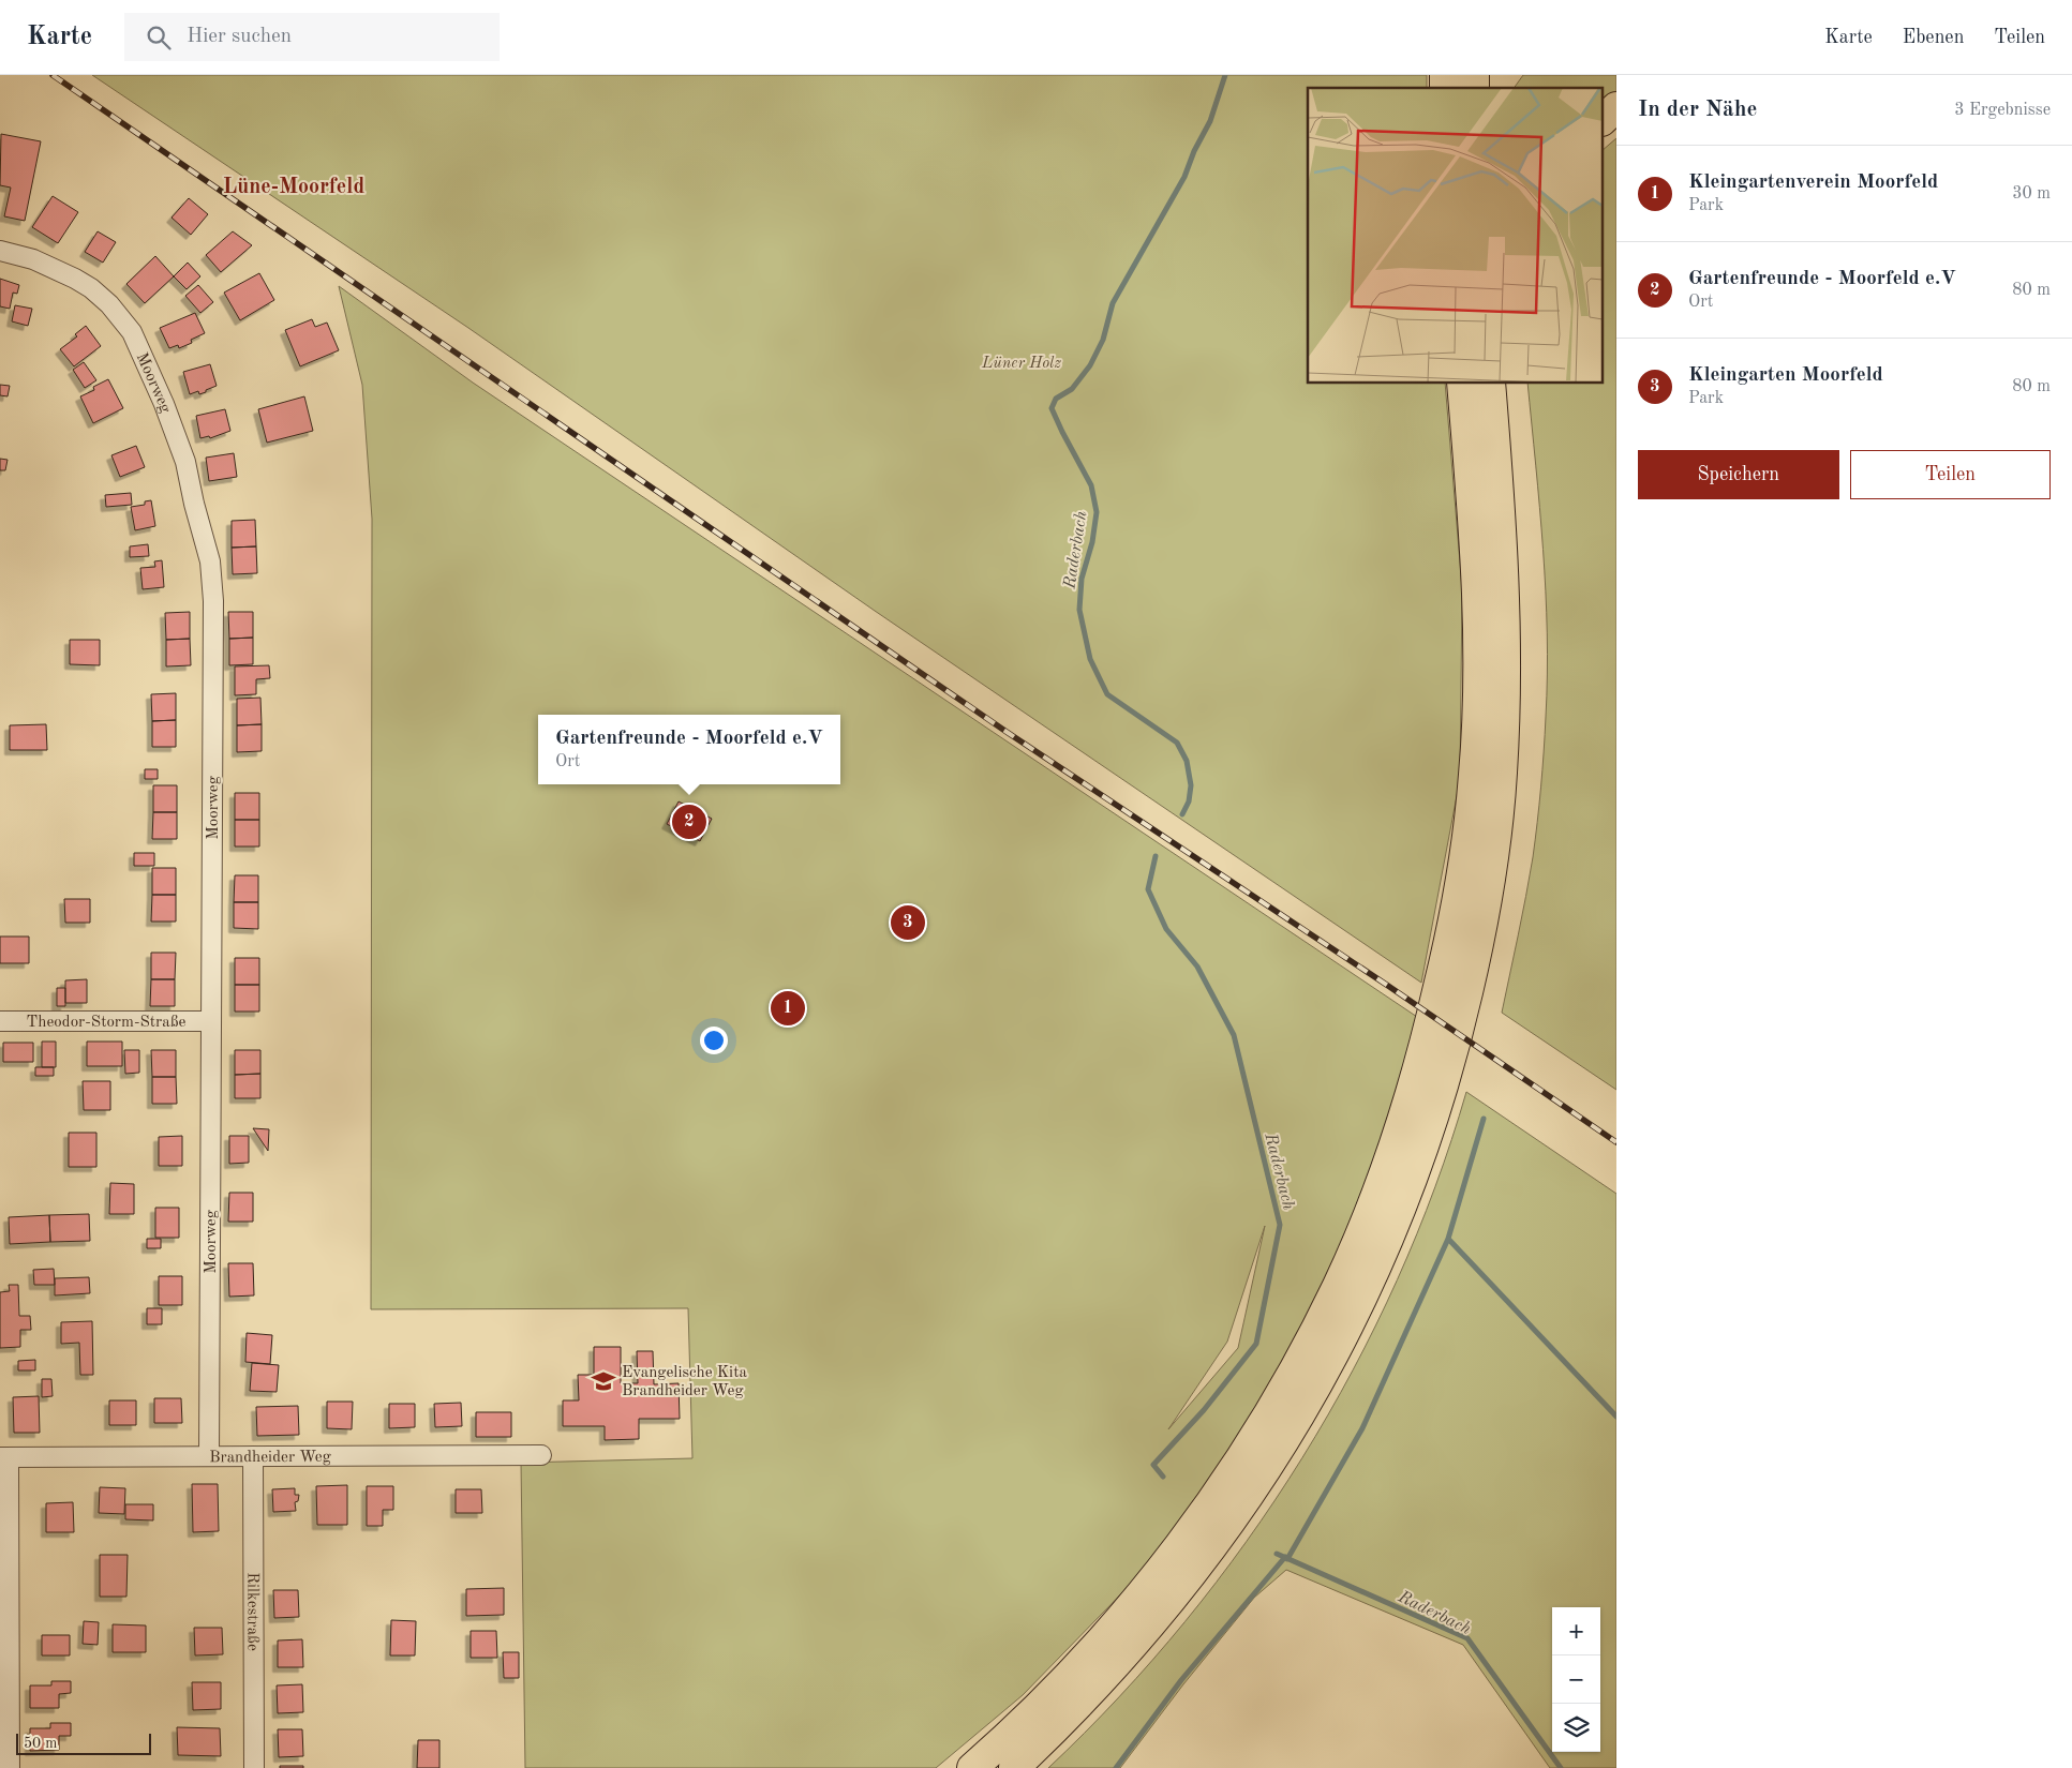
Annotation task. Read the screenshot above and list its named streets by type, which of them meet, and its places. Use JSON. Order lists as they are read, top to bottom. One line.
{"streets":{"street":["Moorweg","Theodor-Storm-Straße","Brandheider Weg","Rilkestraße"]},"crossings":[["Moorweg","Theodor-Storm-Straße"],["Moorweg","Brandheider Weg"],["Brandheider Weg","Rilkestraße"]],"districts":["Lüne-Moorfeld"],"water":["Raderbach"],"parks":["Lüner Holz"],"places":{"school or university":["Evangelische Kita Brandheider Weg"]},"scale_bar":"50 m","page":{"header":"Karte","search":"Hier suchen","nav":["Karte","Ebenen","Teilen"],"heading":["In der Nähe","3 Ergebnisse"],"list":[{"mark":"1","name":"Kleingartenverein Moorfeld","note":"Park","value":"30 m"},{"mark":"2","name":"Gartenfreunde - Moorfeld e.V","note":"Ort","value":"80 m"},{"mark":"3","name":"Kleingarten Moorfeld","note":"Park","value":"80 m"}],"buttons":["Speichern","Teilen"],"popup":["Gartenfreunde - Moorfeld e.V","Ort"],"pins":["2","3","1"],"map_buttons":["+","−"],"scale":"50 m"}}
